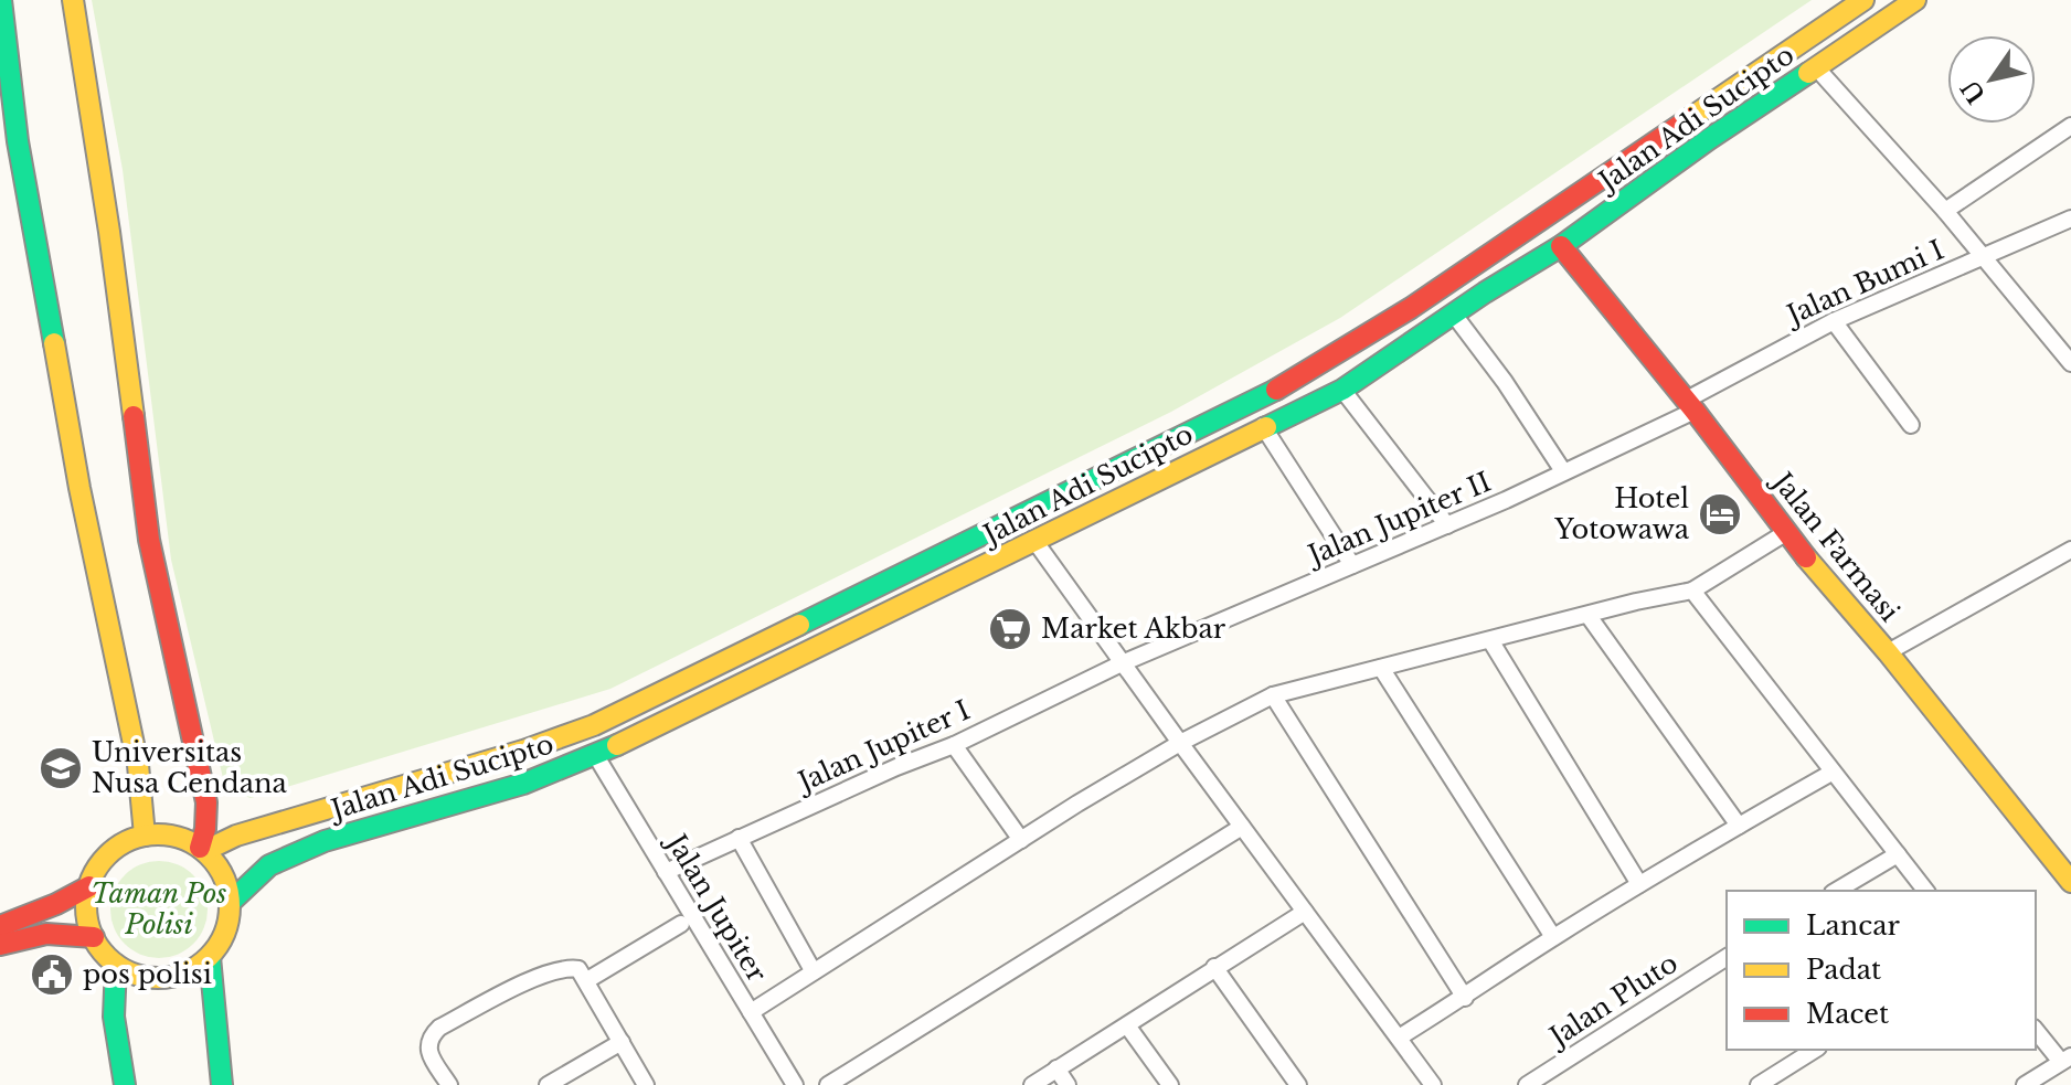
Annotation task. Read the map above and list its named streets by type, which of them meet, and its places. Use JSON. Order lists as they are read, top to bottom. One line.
{"streets":{"main road":["Jalan Adi Sucipto","Jalan Farmasi"],"street":["Jalan Bumi I","Jalan Jupiter II","Jalan Jupiter I","Jalan Jupiter","Jalan Pluto"]},"crossings":[["Jalan Adi Sucipto","Jalan Farmasi"],["Jalan Adi Sucipto","Jalan Jupiter"],["Jalan Bumi I","Jalan Jupiter II"],["Jalan Bumi I","Jalan Farmasi"],["Jalan Jupiter II","Jalan Farmasi"],["Jalan Jupiter II","Jalan Jupiter I"],["Jalan Jupiter I","Jalan Jupiter"]],"parks":["Taman Pos Polisi"],"places":{"hotel":["Hotel Yotowawa"],"supermarket":["Market Akbar"],"school or university":["Universitas Nusa Cendana"],"public building":["pos polisi"]},"legend":["Lancar","Padat","Macet"],"north":"bottom left"}
